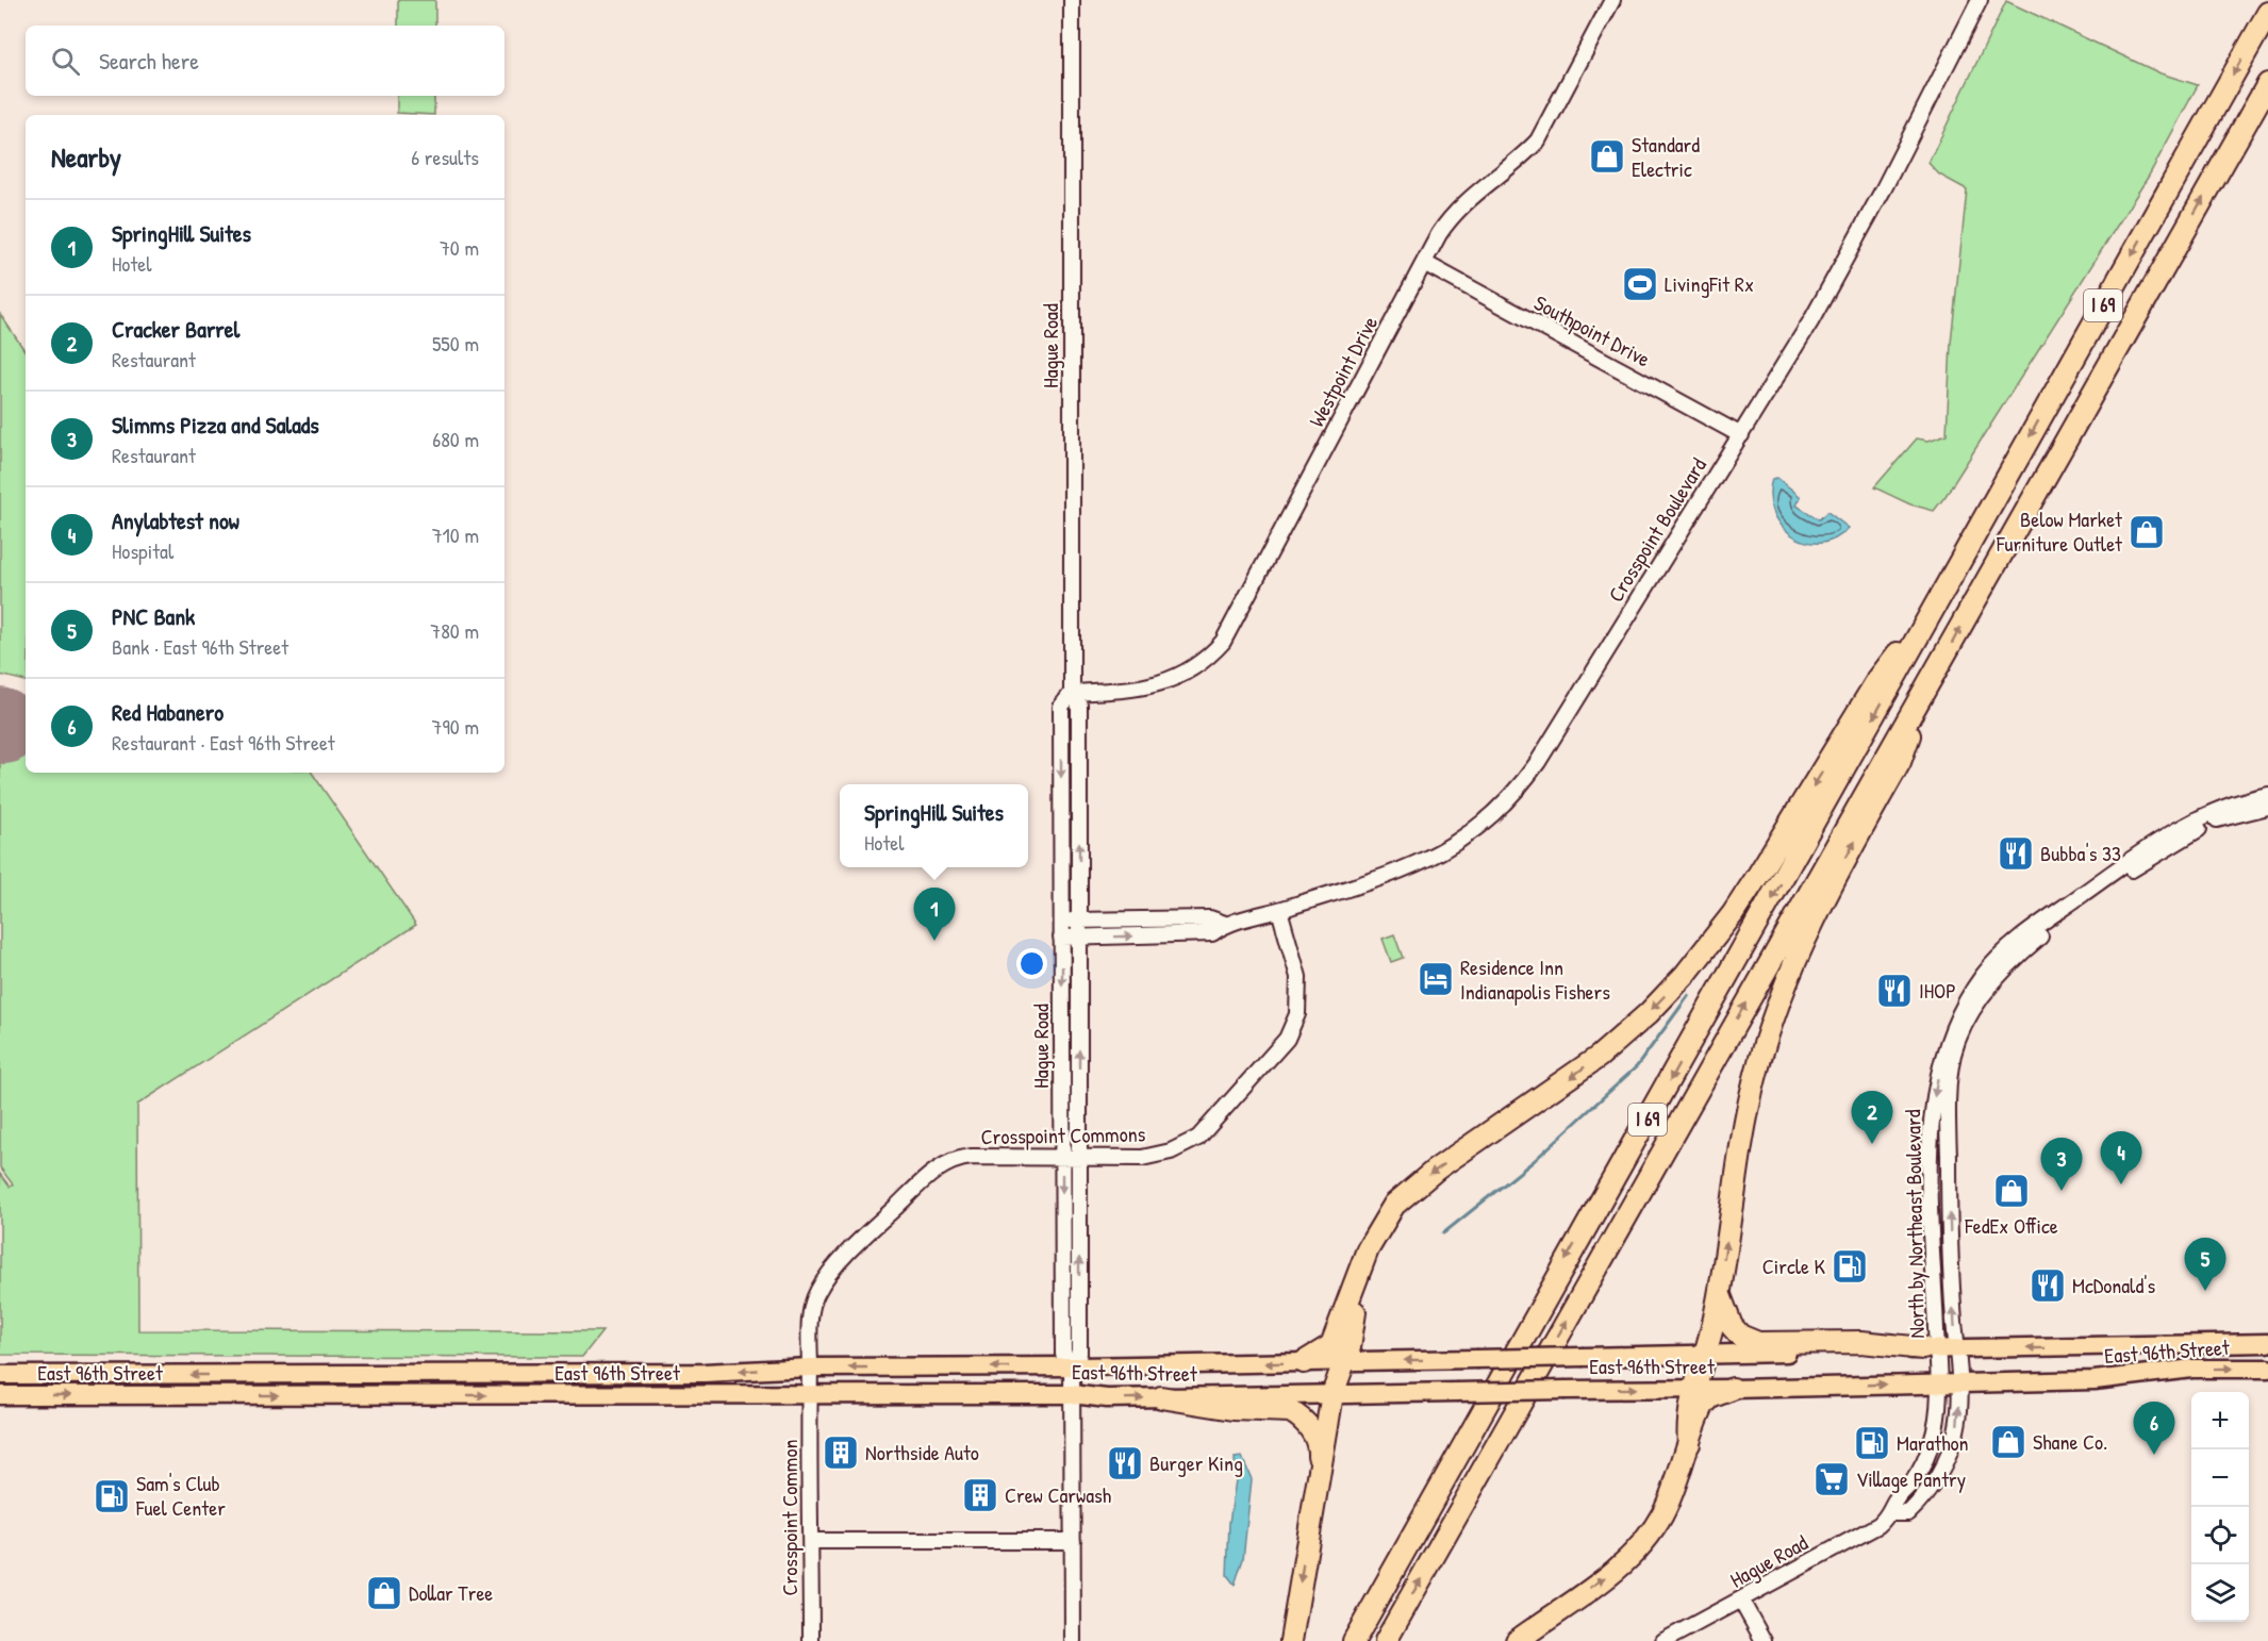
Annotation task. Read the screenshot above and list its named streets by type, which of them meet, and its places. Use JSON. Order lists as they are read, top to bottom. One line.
{"streets":{"highway":["I 69"],"main road":["East 96th Street"],"street":["Southpoint Drive","Hague Road","Westpoint Drive","Crosspoint Boulevard","Crosspoint Commons","North by Northeast Boulevard","Crosspoint Common"]},"crossings":[["Southpoint Drive","Westpoint Drive"],["Southpoint Drive","Crosspoint Boulevard"],["Hague Road","Westpoint Drive"],["Hague Road","Crosspoint Boulevard"],["Hague Road","Crosspoint Commons"],["Hague Road","North by Northeast Boulevard"],["Hague Road","East 96th Street"],["Crosspoint Boulevard","Crosspoint Commons"],["Crosspoint Commons","East 96th Street"],["Crosspoint Commons","Crosspoint Common"],["North by Northeast Boulevard","East 96th Street"],["East 96th Street","Crosspoint Common"]],"places":{"shop":["Standard Electric","Below Market Furniture Outlet","FedEx Office","Shane Co.","Dollar Tree"],"sports":["LivingFit Rx"],"restaurant":["Bubba's 33","IHOP","McDonald's","Burger King"],"hotel":["Residence Inn Indianapolis Fishers"],"fuel station":["Circle K","Marathon","Sam's Club Fuel Center"],"building":["Northside Auto","Crew Carwash"],"supermarket":["Village Pantry"]},"page":{"search":"Search here","heading":["Nearby","6 results"],"list":[{"mark":"1","name":"SpringHill Suites","note":"Hotel","value":"70 m"},{"mark":"2","name":"Cracker Barrel","note":"Restaurant","value":"550 m"},{"mark":"3","name":"Slimms Pizza and Salads","note":"Restaurant","value":"680 m"},{"mark":"4","name":"Anylabtest now","note":"Hospital","value":"710 m"},{"mark":"5","name":"PNC Bank","note":"Bank · East 96th Street","value":"780 m"},{"mark":"6","name":"Red Habanero","note":"Restaurant · East 96th Street","value":"790 m"}],"popup":["SpringHill Suites","Hotel"],"pins":["1","2","4","3","5","6"],"map_buttons":["+","−"]}}
